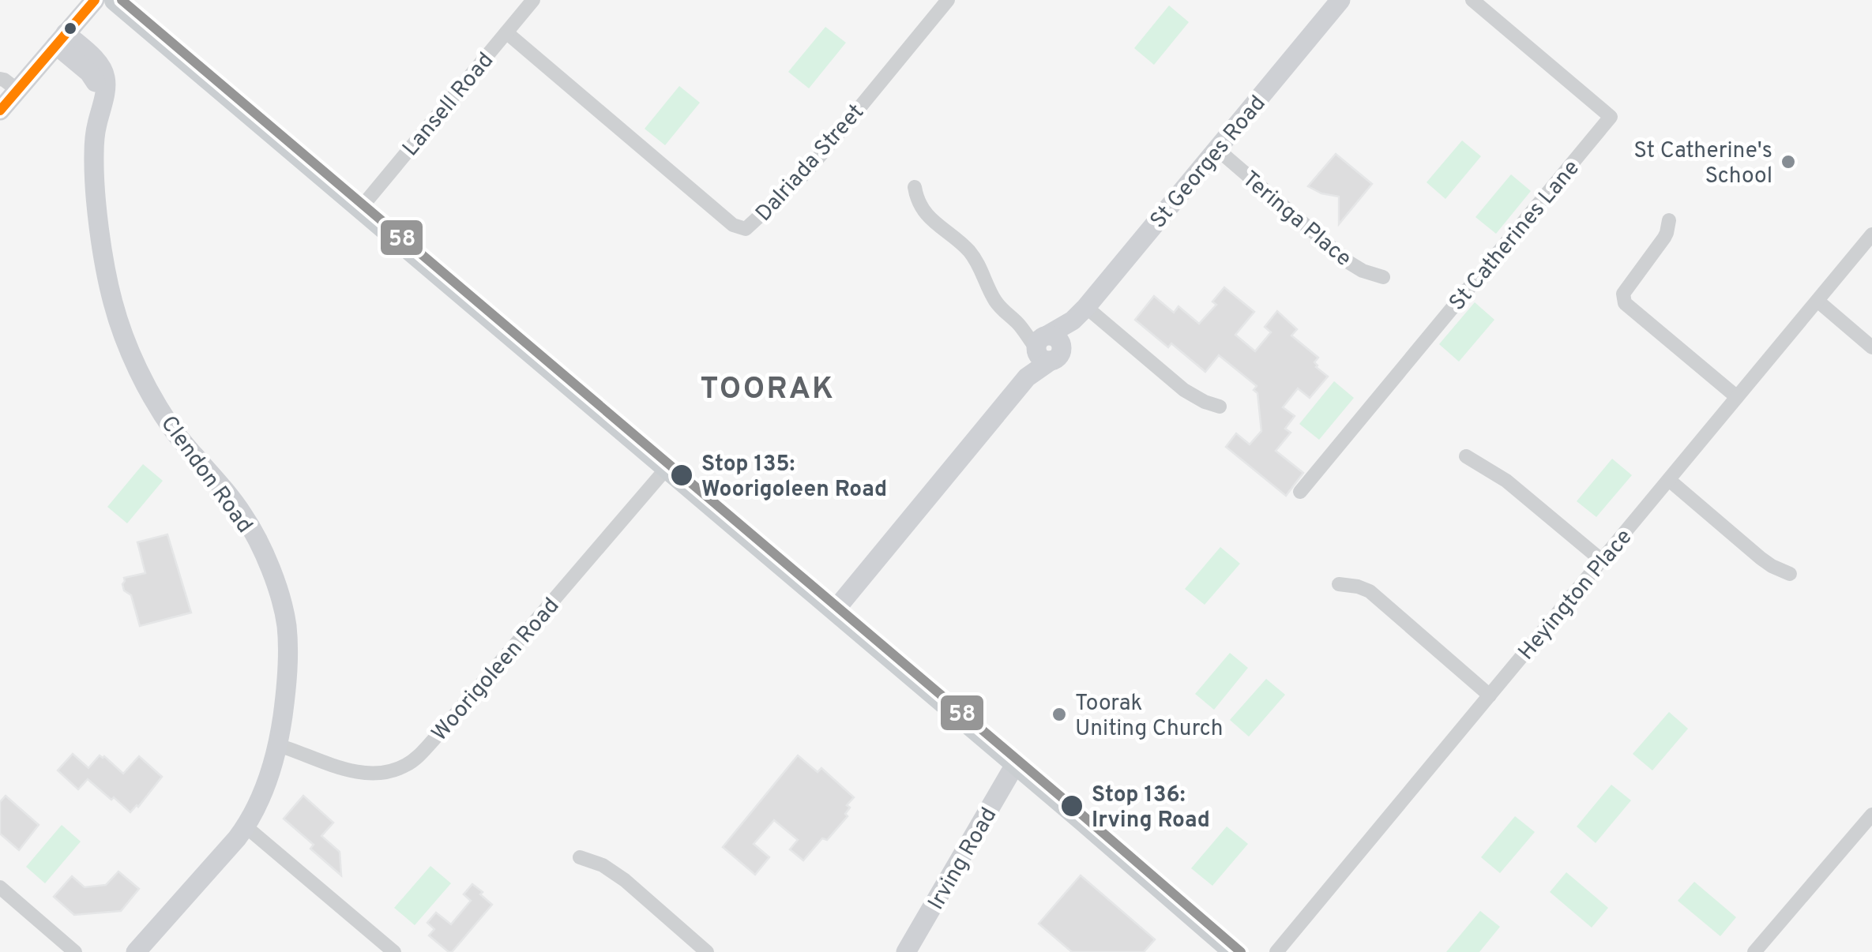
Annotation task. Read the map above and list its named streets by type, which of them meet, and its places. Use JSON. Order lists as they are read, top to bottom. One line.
{"streets":{"street":["Lansell Road","St Georges Road","Dalriada Street","Teringa Place","St Catherines Lane","Clendon Road","Heyington Place","Woorigoleen Road","Irving Road"]},"crossings":[["Lansell Road","Dalriada Street"],["St Georges Road","Teringa Place"],["Clendon Road","Woorigoleen Road"]],"districts":["TOORAK"],"places":["St Catherine's School","Stop 135: Woorigoleen Road","Toorak Uniting Church","Stop 136: Irving Road"],"lines":["transit line 58"]}
